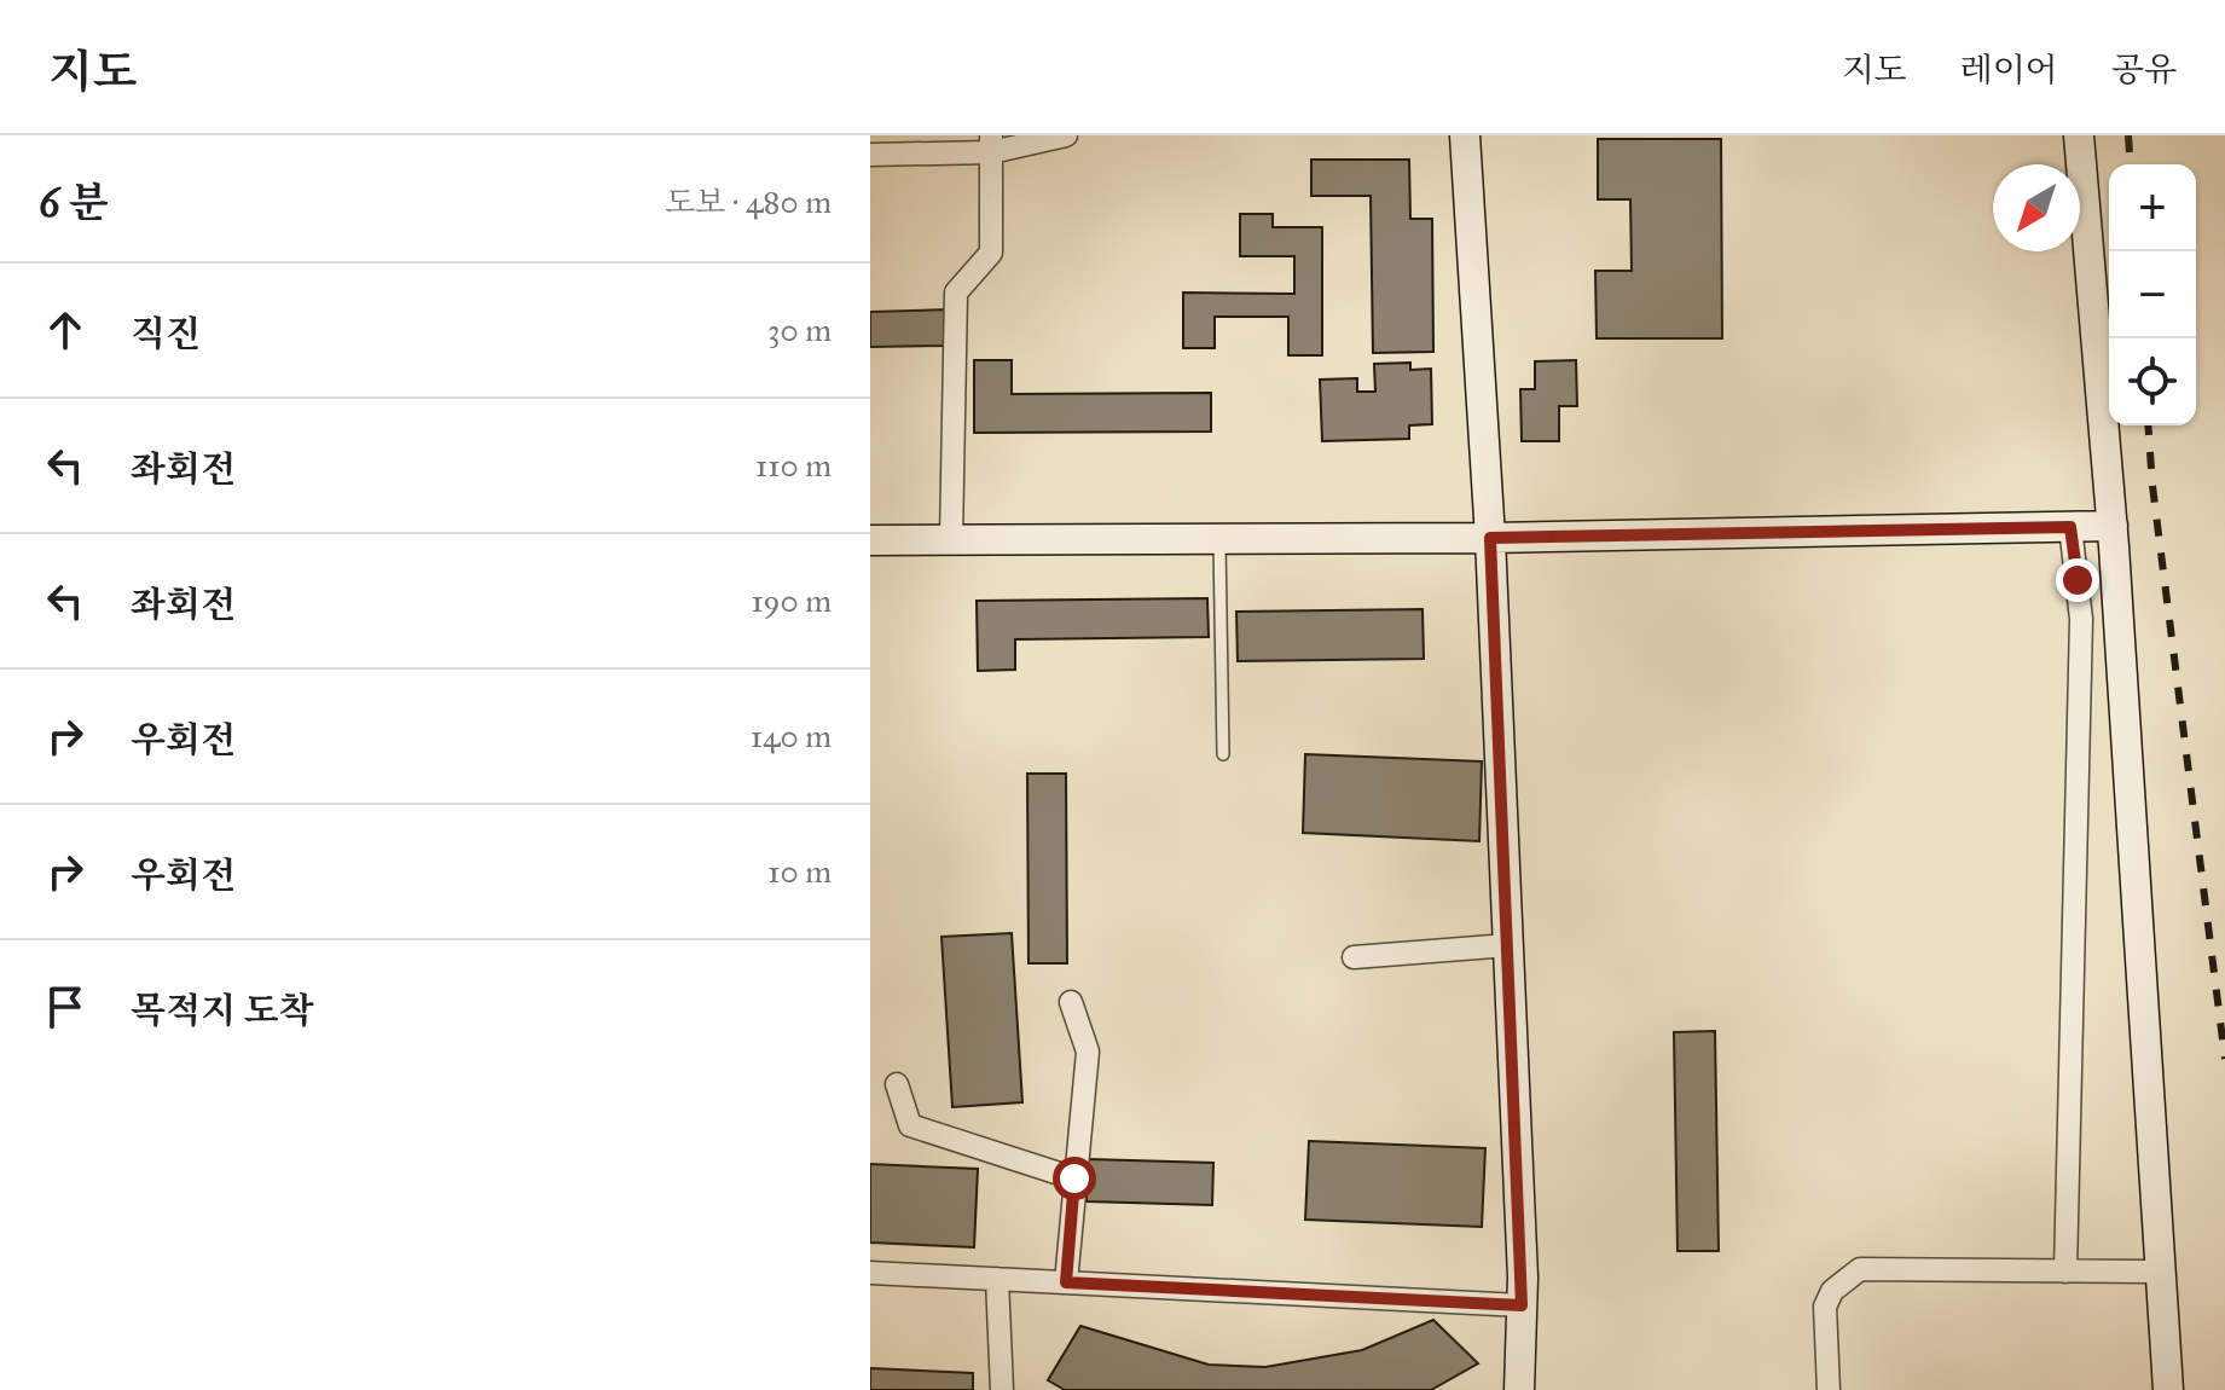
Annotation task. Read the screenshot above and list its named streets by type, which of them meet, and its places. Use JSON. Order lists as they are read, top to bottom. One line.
{"north":"bottom left","page":{"header":"지도","nav":["지도","레이어","공유"],"heading":["6 분","도보 · 480 m"],"map_buttons":["+","−"],"list":[["직진","30 m"],["좌회전","110 m"],["좌회전","190 m"],["우회전","140 m"],["우회전","10 m"],"목적지 도착"]}}
